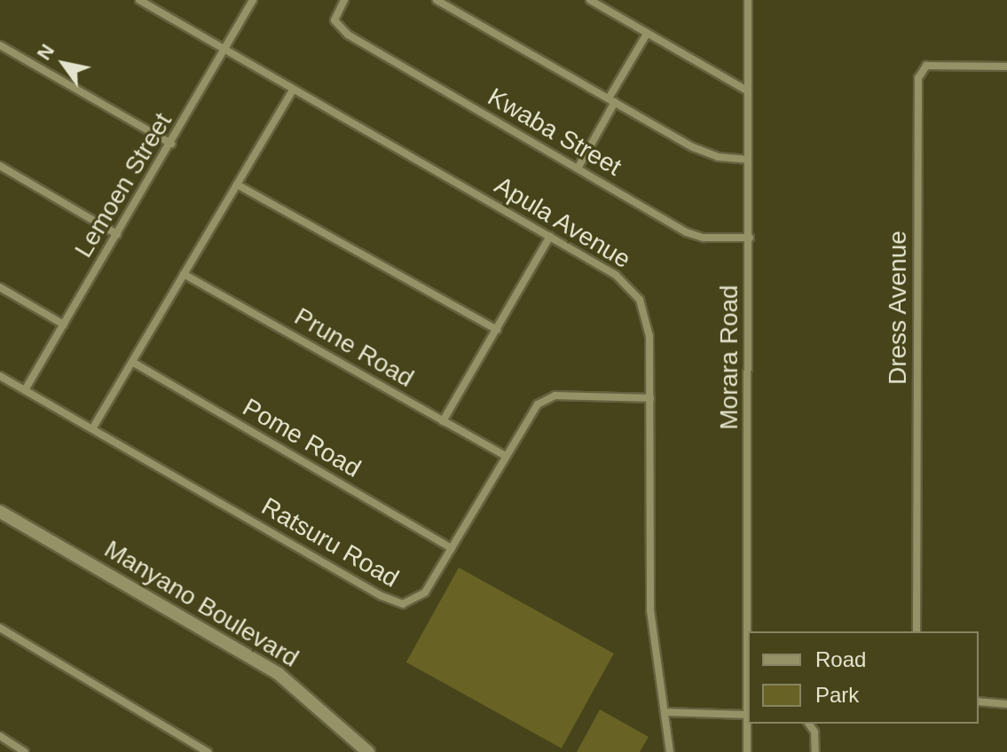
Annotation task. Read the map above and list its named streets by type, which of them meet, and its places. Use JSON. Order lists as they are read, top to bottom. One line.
{"streets":{"street":["Kwaba Street","Lemoen Street","Apula Avenue","Dress Avenue","Prune Road","Morara Road","Pome Road","Ratsuru Road","Manyano Boulevard"]},"crossings":[["Kwaba Street","Morara Road"],["Lemoen Street","Apula Avenue"],["Lemoen Street","Ratsuru Road"],["Apula Avenue","Ratsuru Road"],["Prune Road","Ratsuru Road"],["Pome Road","Ratsuru Road"]],"legend":["Road","Park"],"north":"top left"}
